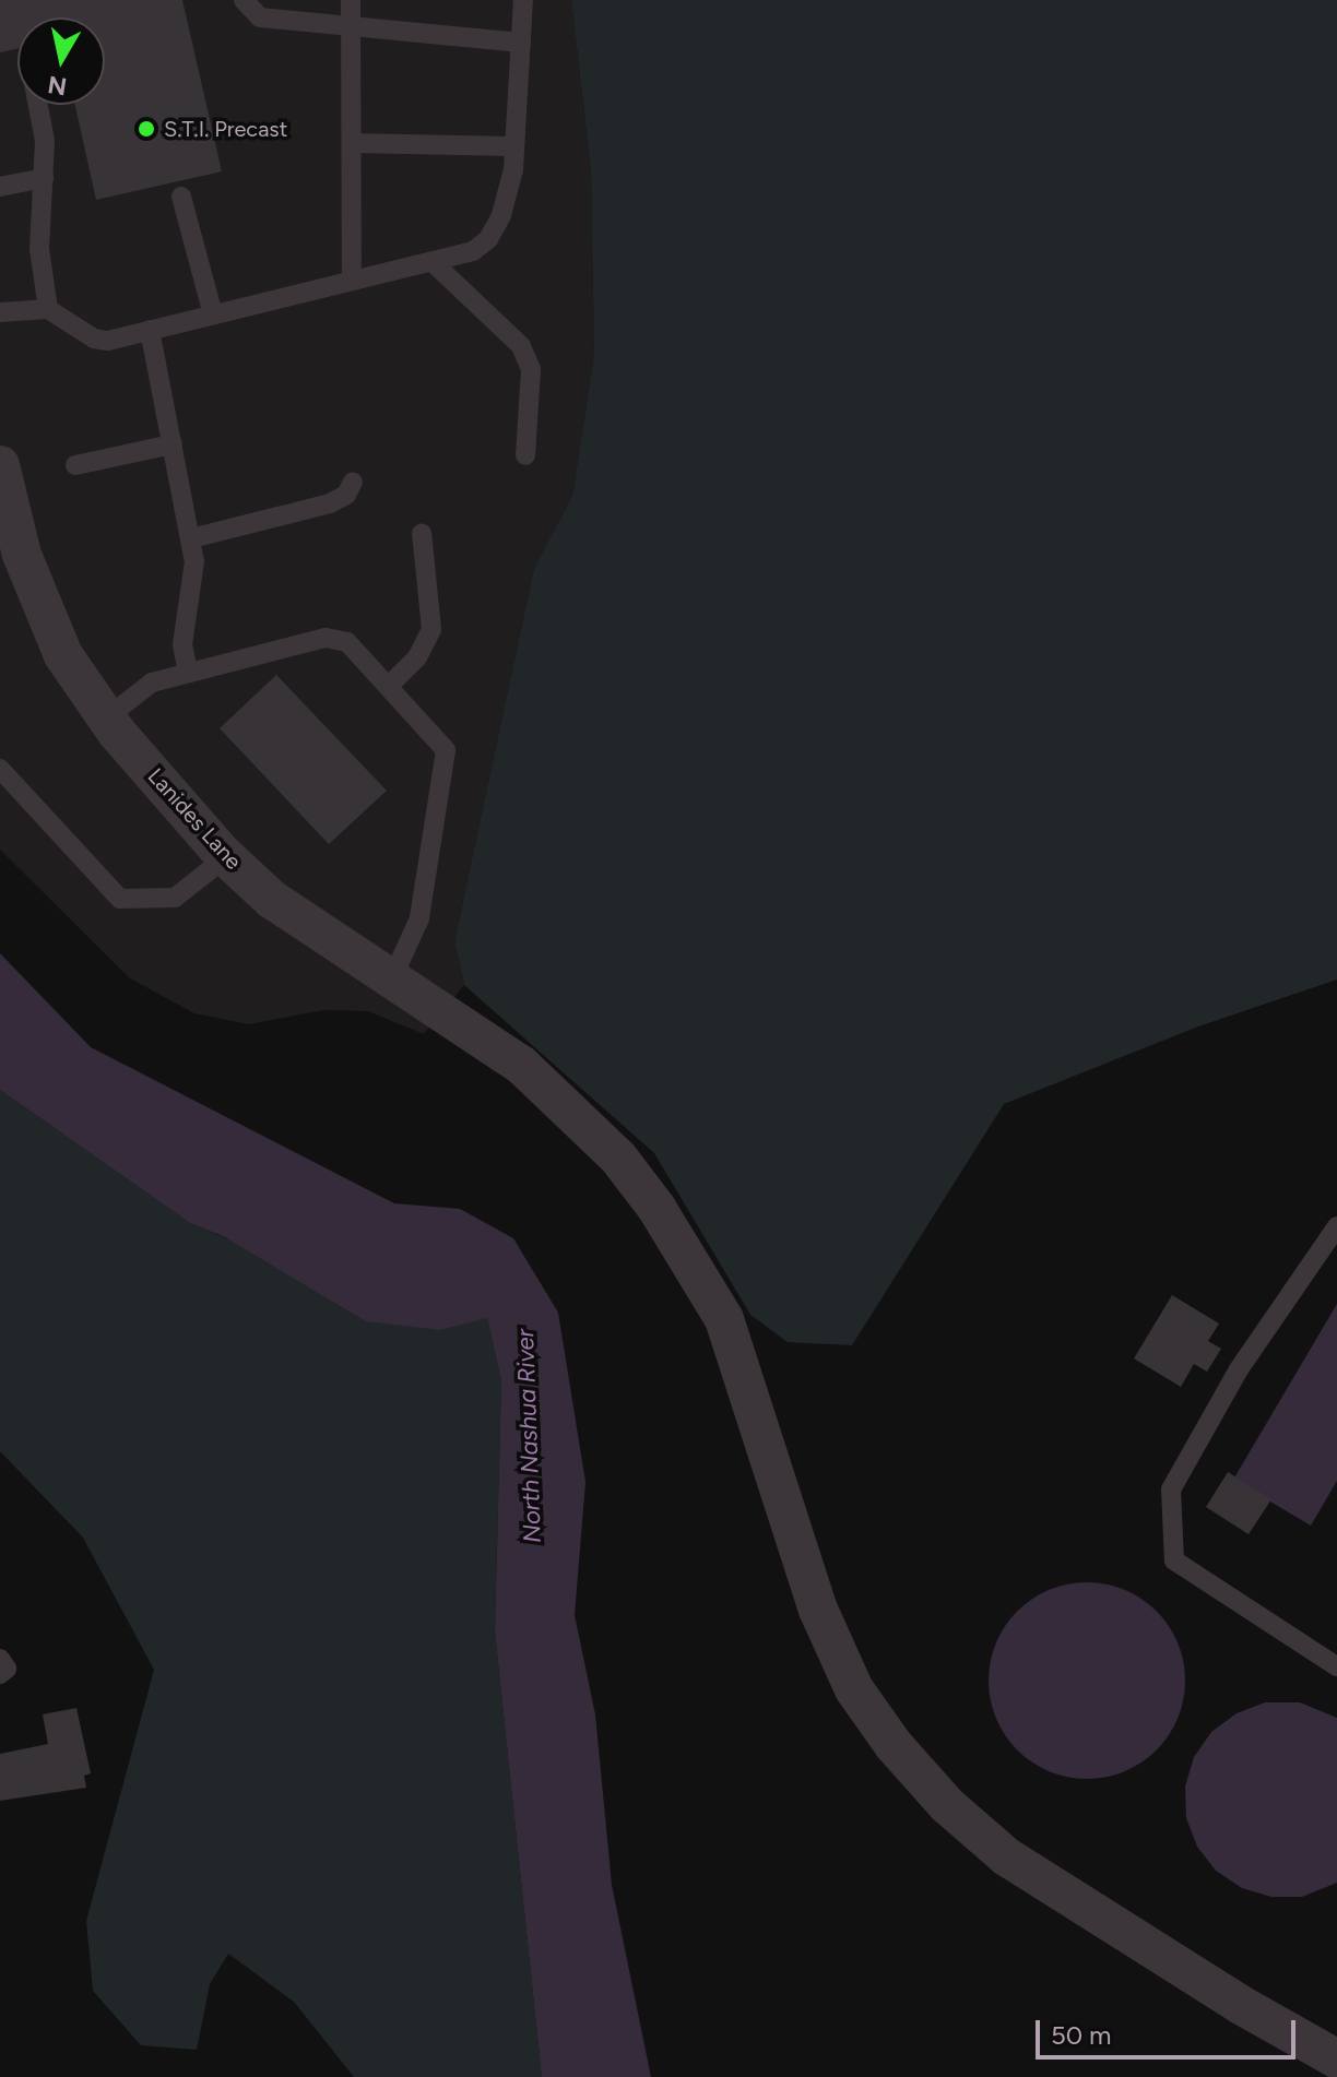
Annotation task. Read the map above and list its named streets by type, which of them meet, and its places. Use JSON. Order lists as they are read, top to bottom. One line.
{"streets":{"street":["Lanides Lane"]},"water":["North Nashua River"],"places":["S.T.I. Precast"],"scale_bar":"50 m","north":"bottom"}
